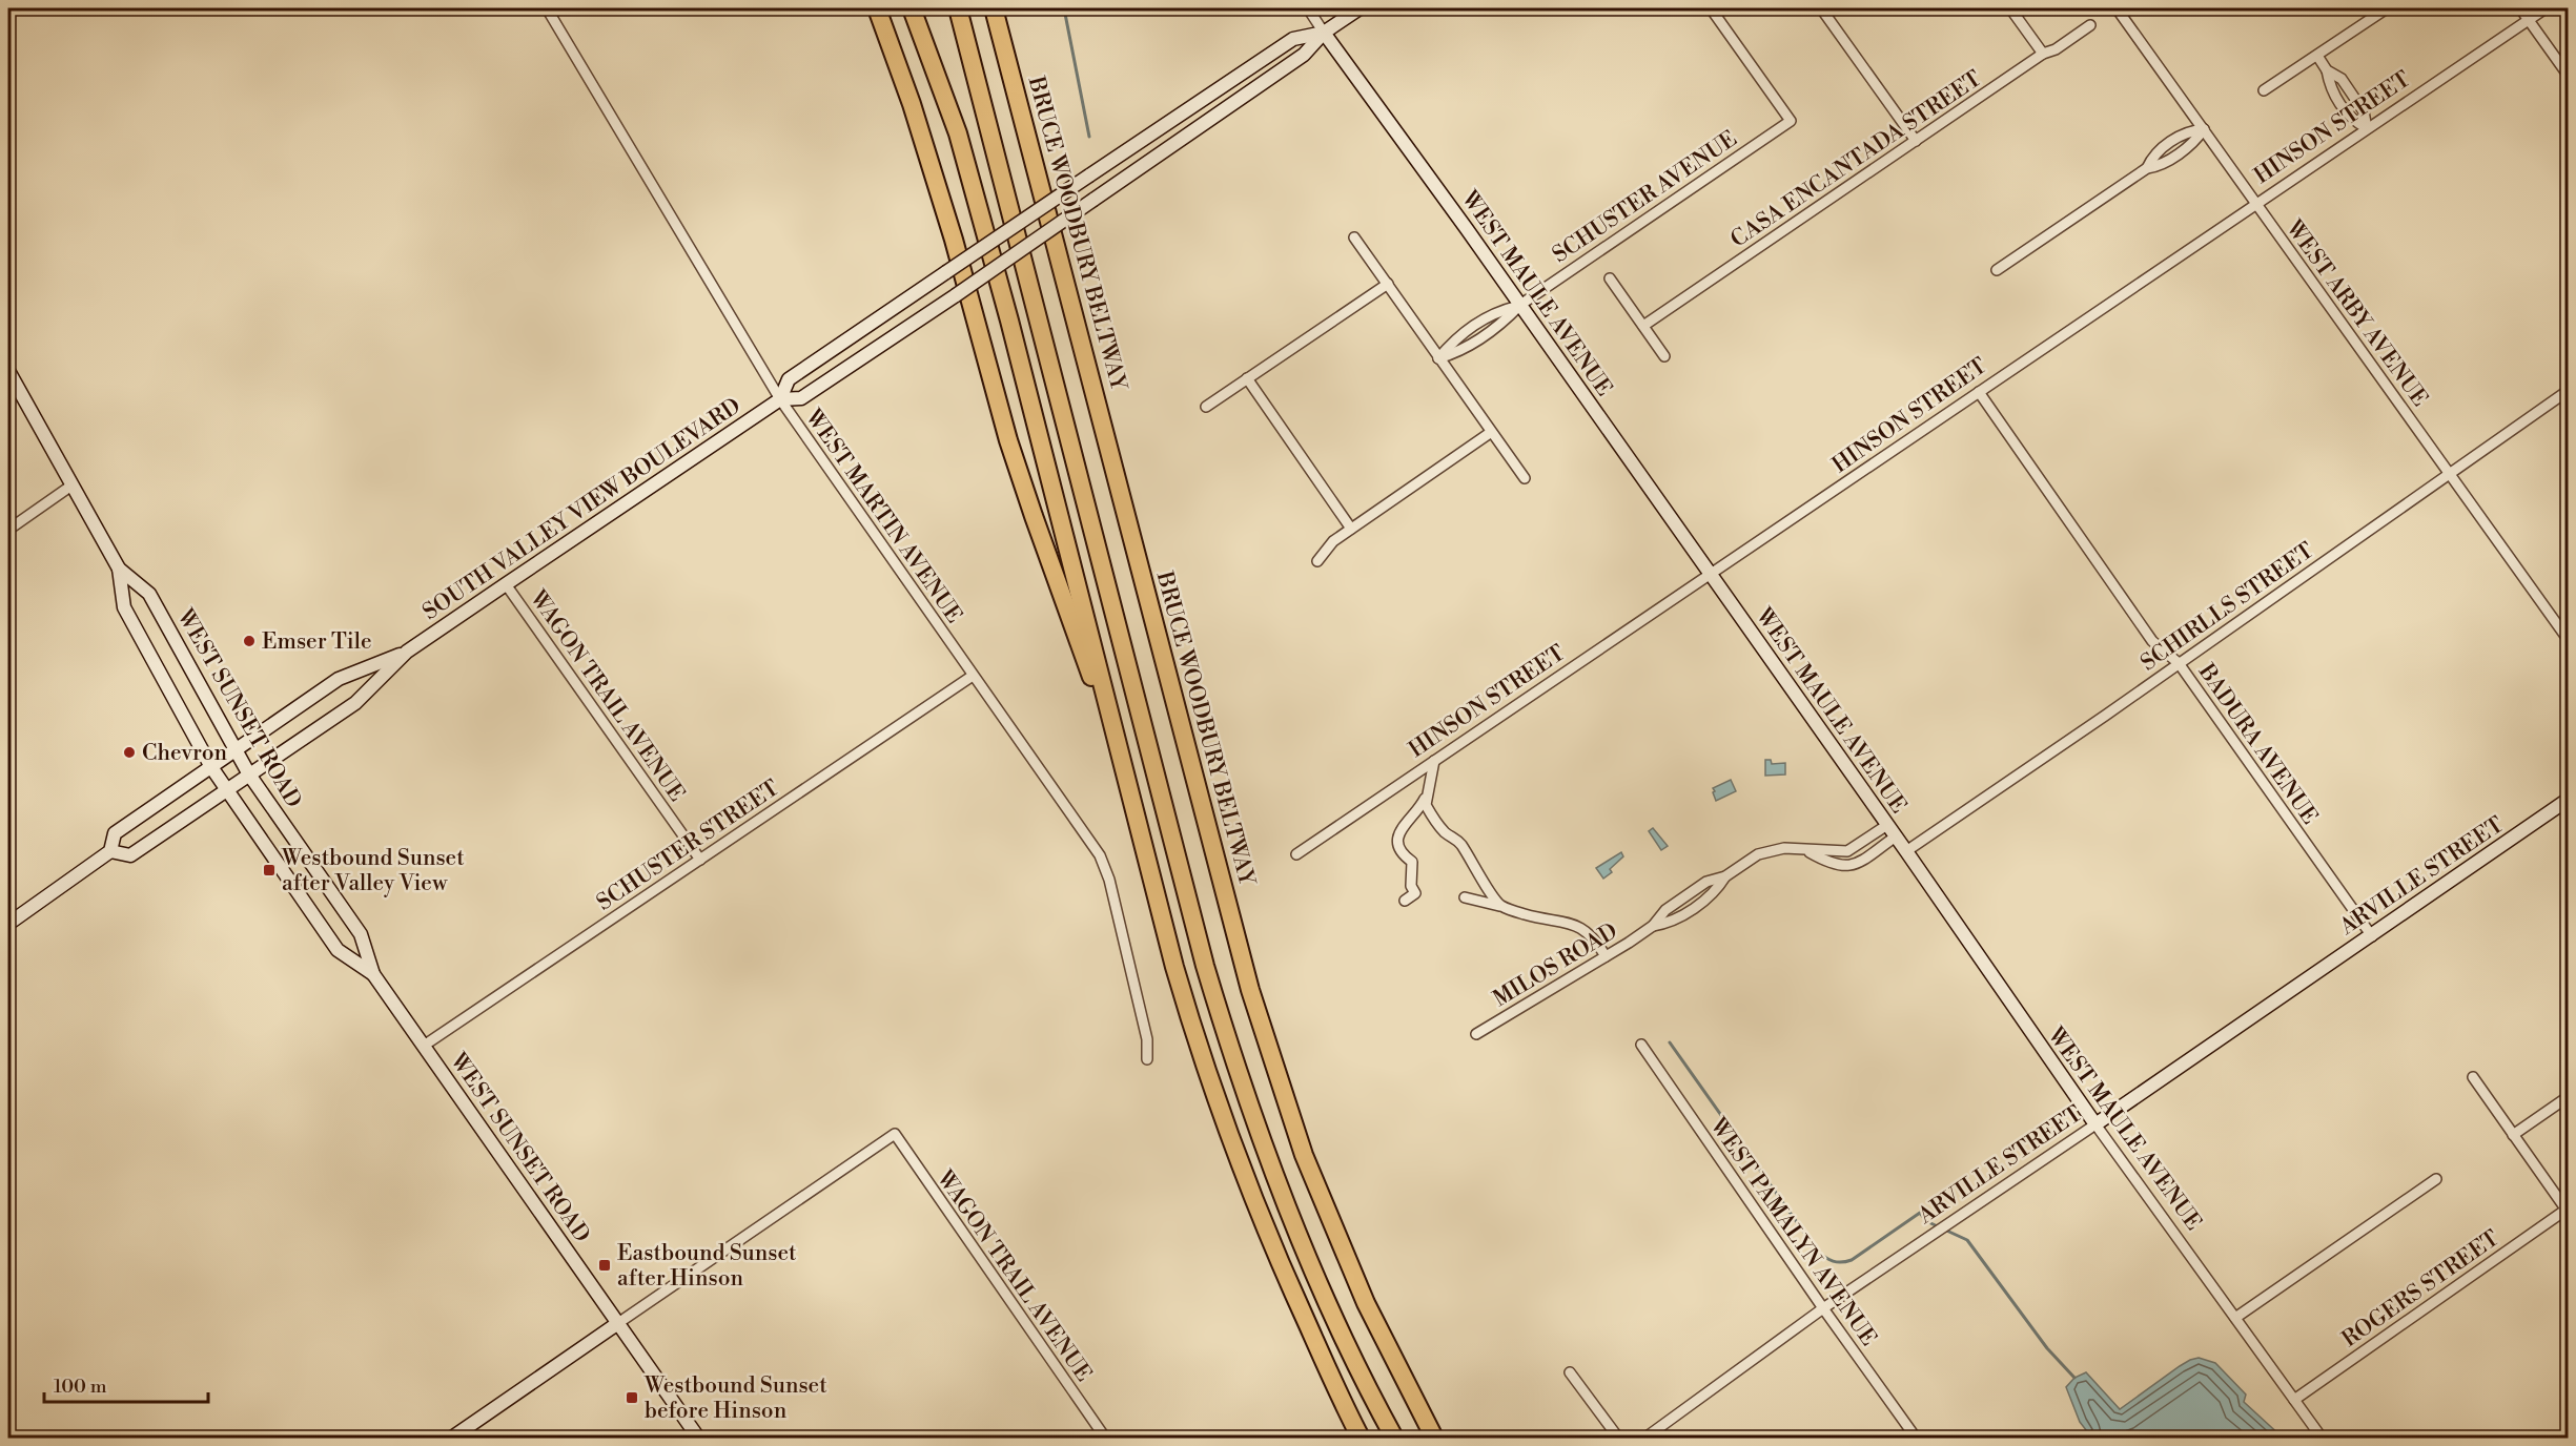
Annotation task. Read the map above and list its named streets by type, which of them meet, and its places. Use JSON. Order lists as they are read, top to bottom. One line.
{"streets":{"highway":["BRUCE WOODBURY BELTWAY"],"main road":["WEST MAULE AVENUE","SOUTH VALLEY VIEW BOULEVARD","WEST SUNSET ROAD","ARVILLE STREET"],"street":["HINSON STREET","CASA ENCANTADA STREET","SCHUSTER AVENUE","WEST ARBY AVENUE","WEST MARTIN AVENUE","SCHIRLLS STREET","WAGON TRAIL AVENUE","BADURA AVENUE","SCHUSTER STREET","MILOS ROAD","WEST PAMALYN AVENUE","ROGERS STREET"]},"crossings":[["HINSON STREET","WEST MAULE AVENUE"],["HINSON STREET","WEST ARBY AVENUE"],["HINSON STREET","BADURA AVENUE"],["SCHUSTER AVENUE","WEST MAULE AVENUE"],["WEST MAULE AVENUE","SOUTH VALLEY VIEW BOULEVARD"],["WEST MAULE AVENUE","SCHIRLLS STREET"],["WEST MAULE AVENUE","ARVILLE STREET"],["WEST MAULE AVENUE","MILOS ROAD"],["WEST MAULE AVENUE","ROGERS STREET"],["WEST ARBY AVENUE","SCHIRLLS STREET"],["SOUTH VALLEY VIEW BOULEVARD","WEST MARTIN AVENUE"],["SOUTH VALLEY VIEW BOULEVARD","WAGON TRAIL AVENUE"],["SOUTH VALLEY VIEW BOULEVARD","WEST SUNSET ROAD"],["WEST MARTIN AVENUE","SCHUSTER STREET"],["SCHIRLLS STREET","BADURA AVENUE"],["WAGON TRAIL AVENUE","WEST SUNSET ROAD"],["WAGON TRAIL AVENUE","SCHUSTER STREET"],["WEST SUNSET ROAD","SCHUSTER STREET"],["BADURA AVENUE","ARVILLE STREET"],["ARVILLE STREET","WEST PAMALYN AVENUE"]],"places":{"other":["Emser Tile","Chevron"],"transit":["Westbound Sunset after Valley View","Eastbound Sunset after Hinson","Westbound Sunset before Hinson"]},"scale_bar":"100 m"}
